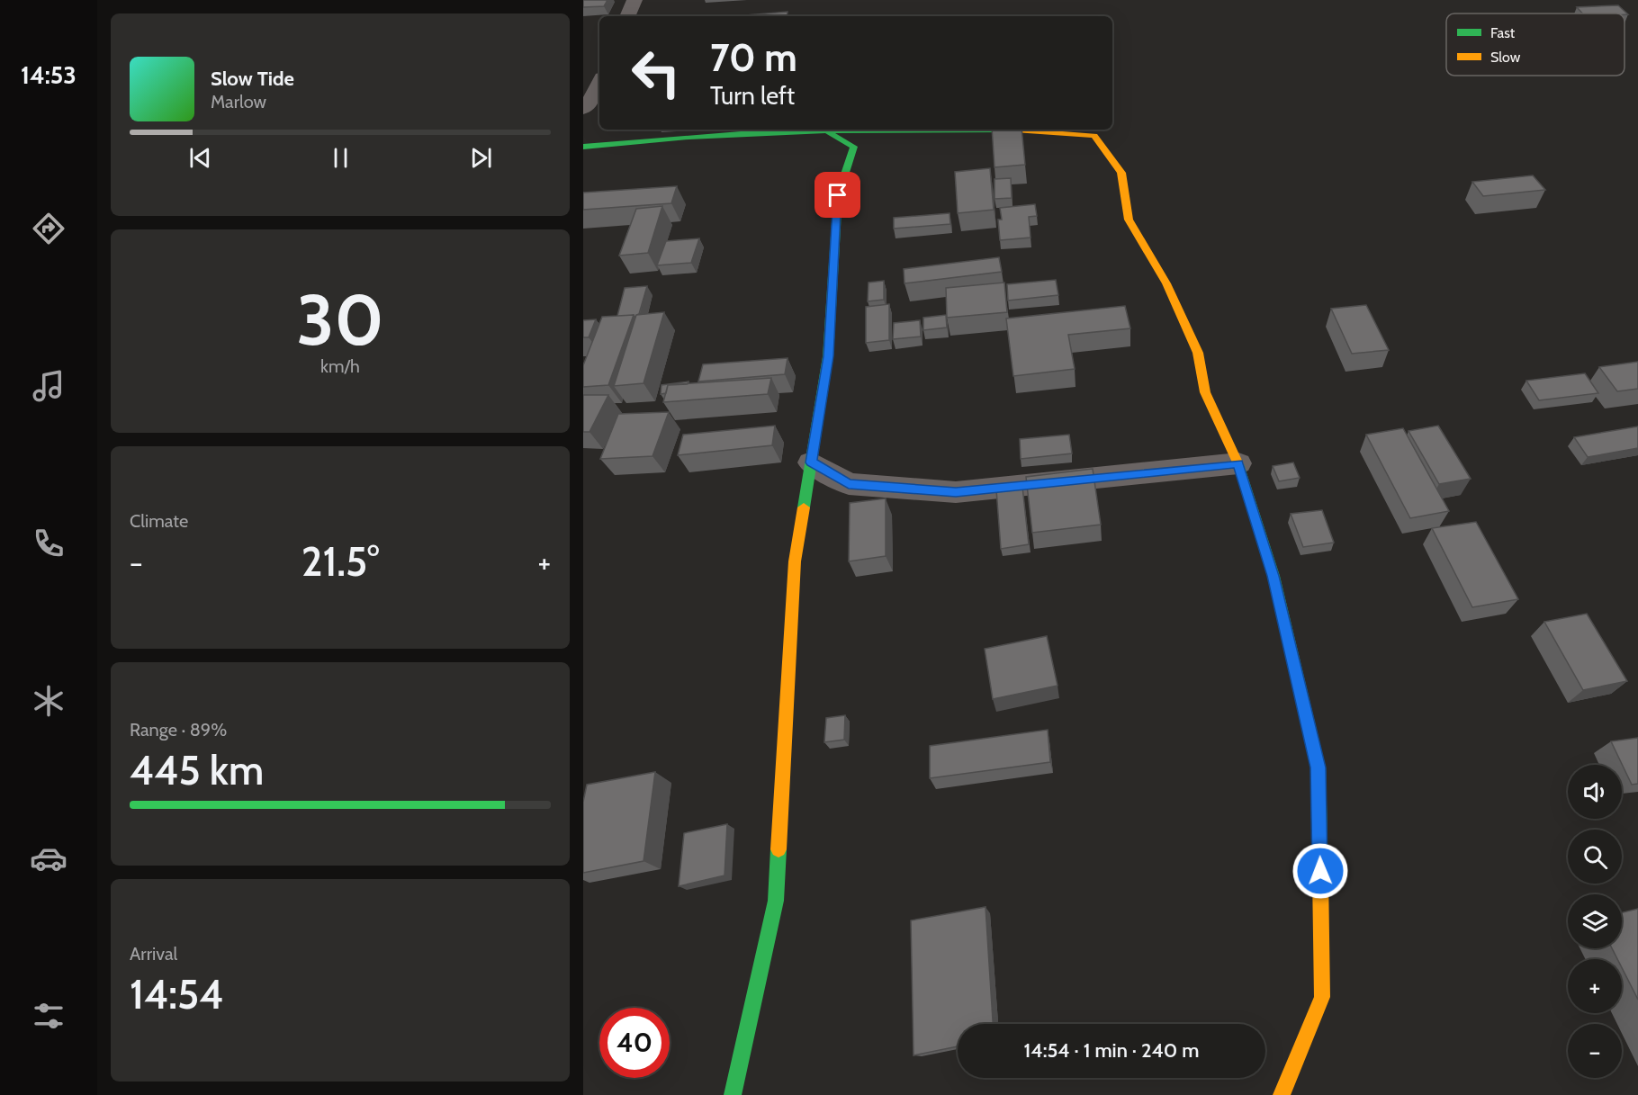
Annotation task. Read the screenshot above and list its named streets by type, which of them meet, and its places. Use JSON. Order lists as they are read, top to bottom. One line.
{"legend":["Fast","Slow"],"page":{"tabs":"14:53","turn":["70 m","Turn left"],"song":["Slow Tide","Marlow"],"tile":[["30","km/h"],"Climate",["Range · 89%","445 km"],["Arrival","14:54"]],"heat":["−","21.5°","+"],"map_buttons":["+","−"],"limit":"40","trip":"14:54 · 1 min · 240 m"}}
